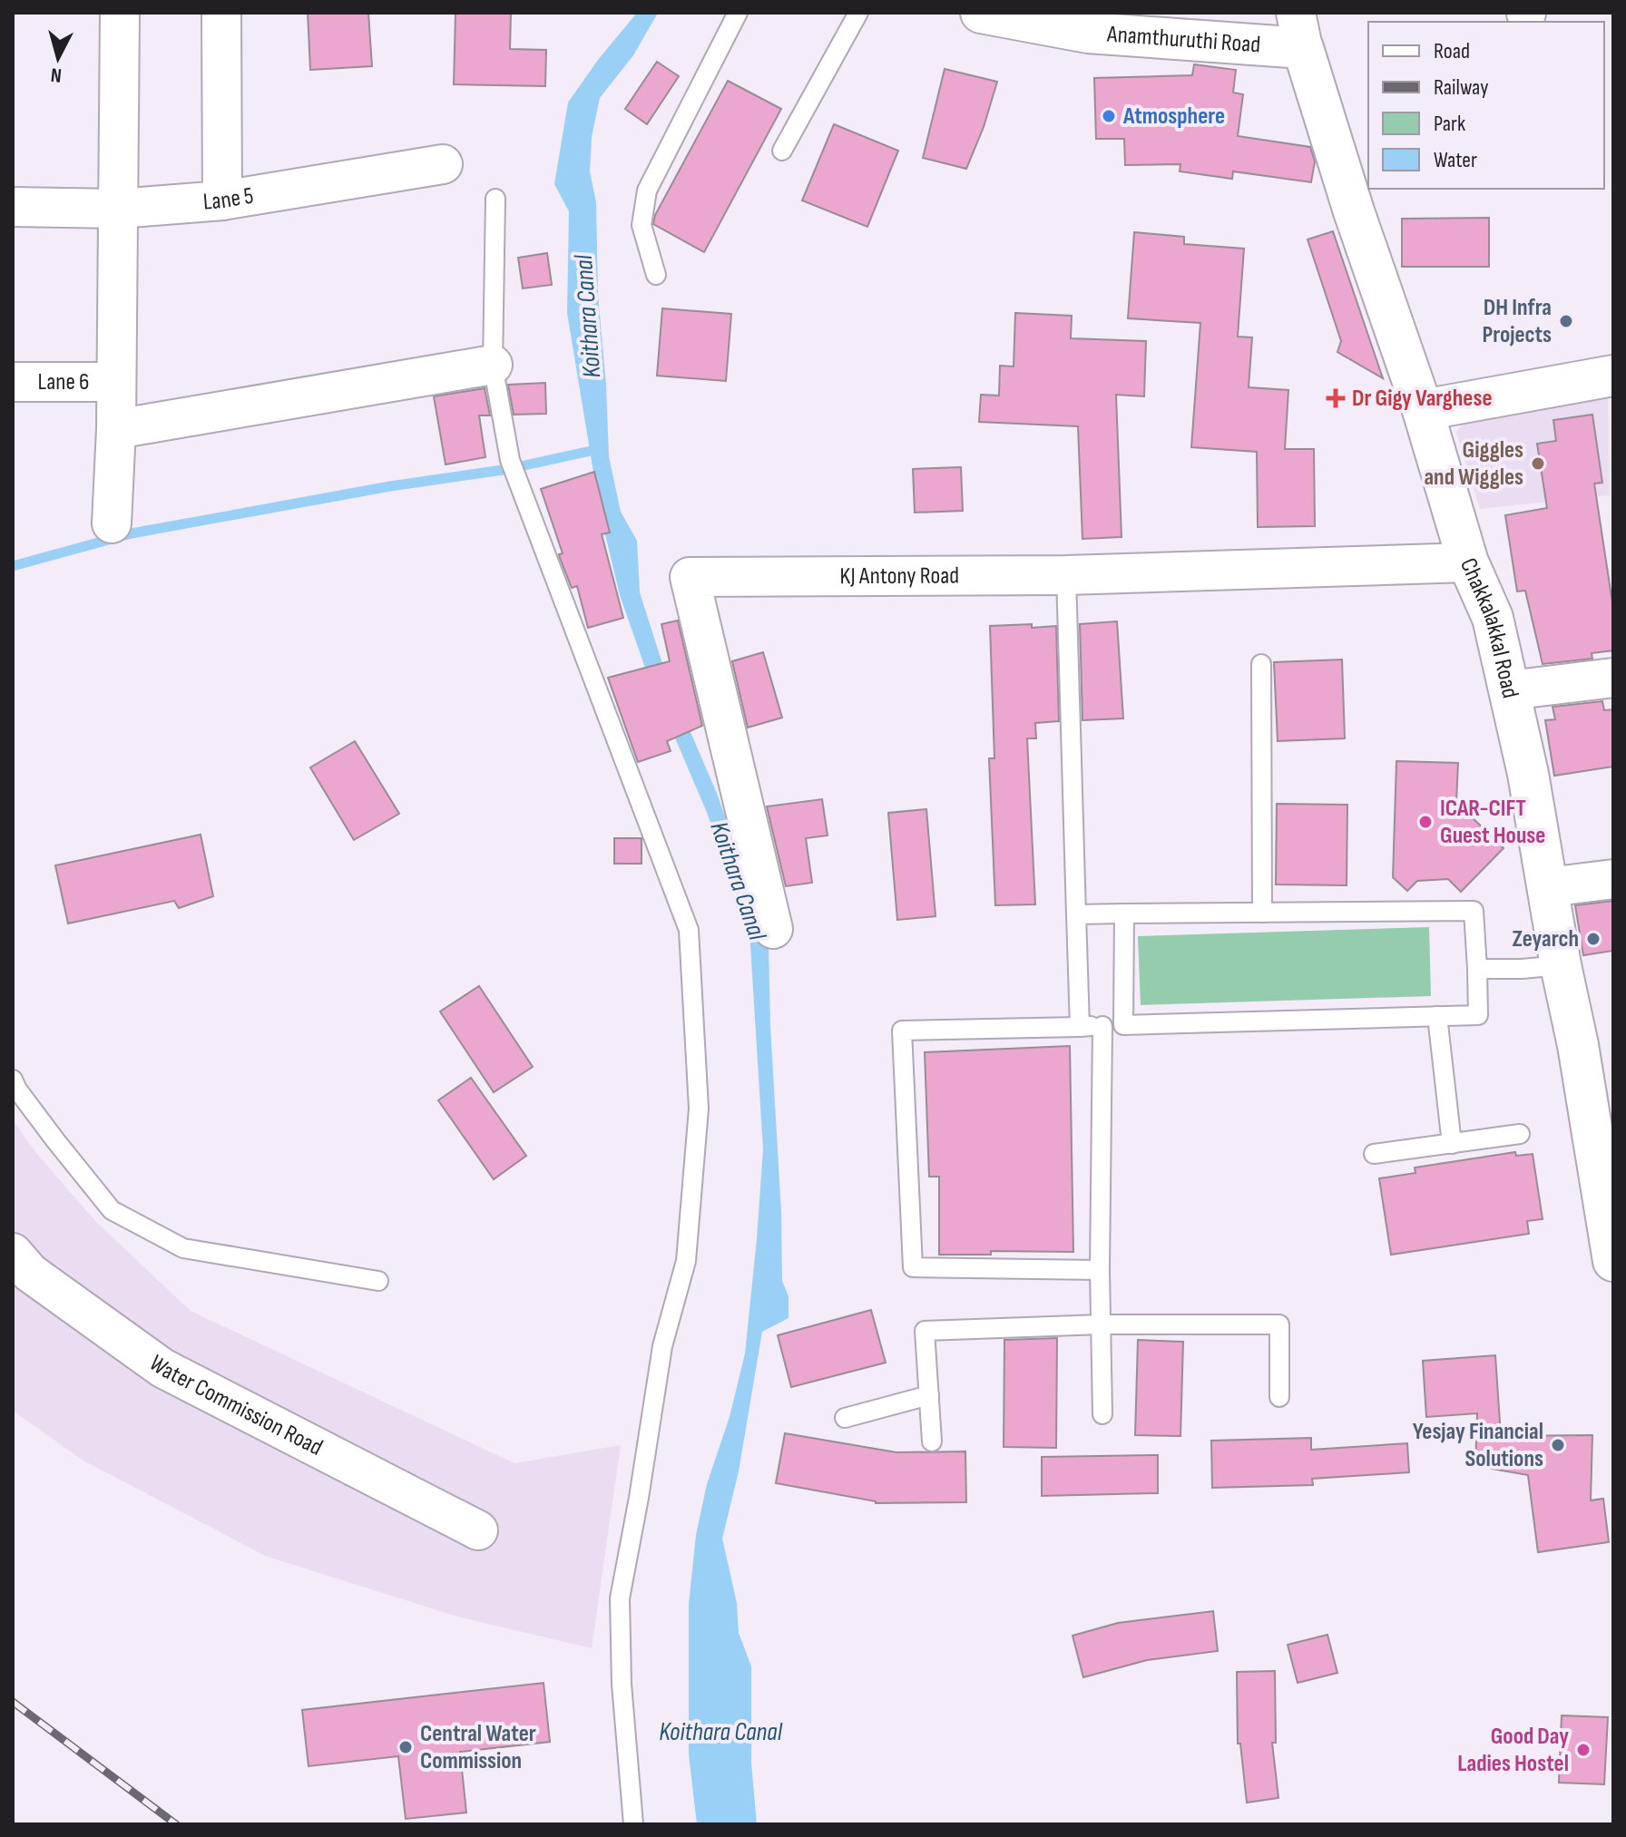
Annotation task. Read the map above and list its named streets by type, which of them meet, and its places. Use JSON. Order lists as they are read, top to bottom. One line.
{"streets":{"street":["Anamthuruthi Road","Lane 5","Lane 6","KJ Antony Road","Chakkalakkal Road","Water Commission Road"]},"crossings":[["Anamthuruthi Road","Chakkalakkal Road"],["KJ Antony Road","Chakkalakkal Road"]],"water":["Koithara Canal"],"places":{"other":["Atmosphere","DH Infra Projects","Giggles and Wiggles","ICAR-CIFT Guest House","Zeyarch","Yesjay Financial Solutions","Central Water Commission","Good Day Ladies Hostel"],"health":["Dr Gigy Varghese"]},"legend":["Road","Railway","Park","Water"],"north":"bottom"}
